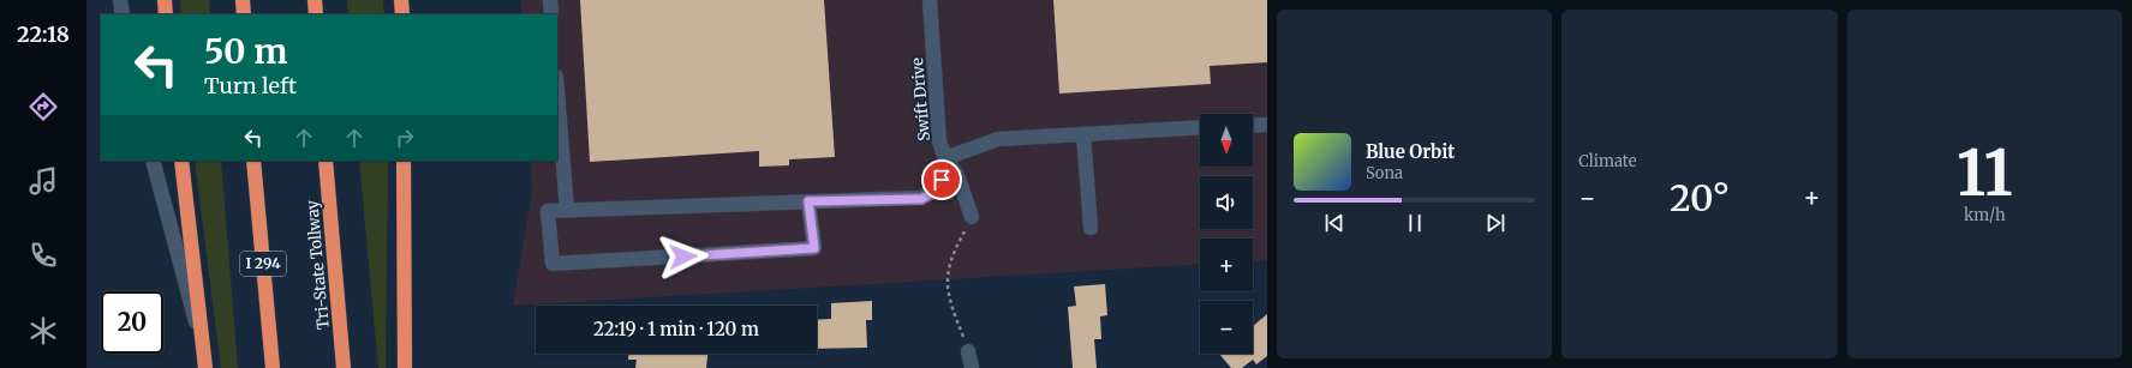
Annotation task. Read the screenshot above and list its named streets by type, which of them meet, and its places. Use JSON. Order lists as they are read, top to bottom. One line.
{"streets":{"highway":["I 294","Tri-State Tollway"],"street":["Swift Drive"]},"north":"bottom","page":{"tabs":"22:18","tile":["Climate",["11","km/h"]],"turn":["50 m","Turn left"],"map_buttons":["+","−"],"song":["Blue Orbit","Sona"],"heat":["−","20°","+"],"limit":"20","trip":"22:19 · 1 min · 120 m"}}
